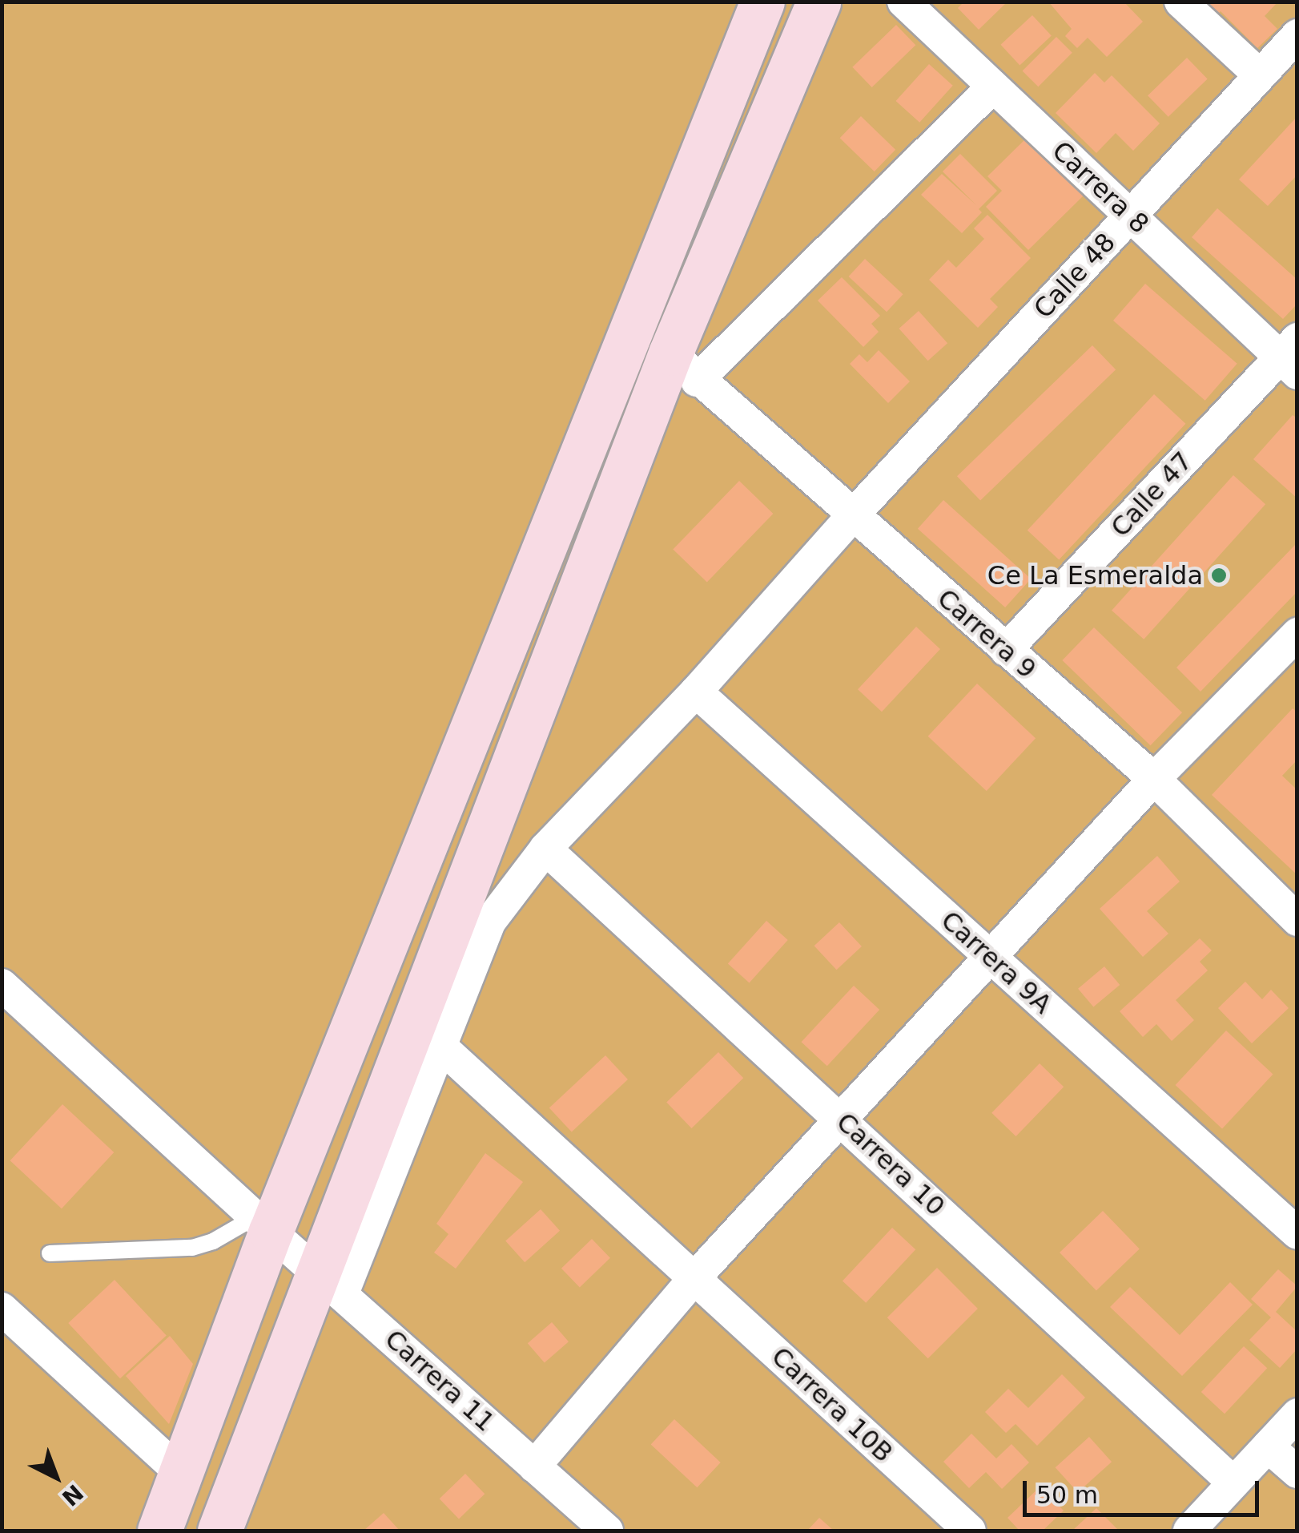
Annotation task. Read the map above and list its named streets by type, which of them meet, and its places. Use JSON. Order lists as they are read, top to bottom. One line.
{"streets":{"street":["Carrera 8","Calle 48","Calle 47","Carrera 9","Carrera 9A","Carrera 10","Carrera 11","Carrera 10B"]},"crossings":[["Carrera 8","Calle 48"],["Carrera 8","Calle 47"],["Calle 48","Carrera 9"],["Calle 48","Carrera 9A"],["Calle 48","Carrera 10"],["Calle 48","Carrera 10B"],["Calle 47","Carrera 9"]],"places":["Ce La Esmeralda"],"scale_bar":"50 m","north":"bottom right"}
